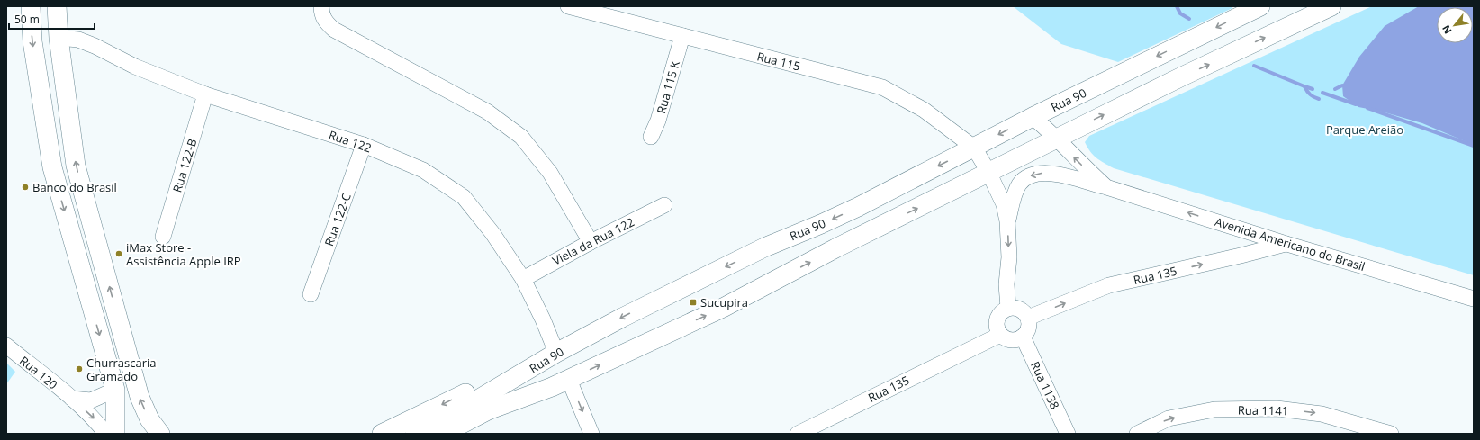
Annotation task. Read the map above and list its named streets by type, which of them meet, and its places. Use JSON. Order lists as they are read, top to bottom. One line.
{"streets":{"main road":["Rua 90"],"street":["Rua 115","Rua 115 K","Rua 122","Rua 122-B","Rua 122-C","Viela da Rua 122","Avenida Americano do Brasil","Rua 135","Rua 120","Rua 1138","Rua 1141"]},"crossings":[["Rua 115","Rua 115 K"],["Rua 115","Rua 90"],["Rua 90","Rua 122"],["Rua 90","Avenida Americano do Brasil"],["Rua 122","Rua 122-B"],["Rua 122","Rua 122-C"],["Rua 122","Viela da Rua 122"],["Avenida Americano do Brasil","Rua 135"],["Rua 135","Rua 1138"]],"one_way":["Avenida Americano do Brasil","Rua 135","Rua 120","Rua 1141"],"parks":["Parque Areião"],"places":{"other":["Banco do Brasil","iMax Store - Assistência Apple IRP","Churrascaria Gramado"],"transit":["Sucupira"]},"scale_bar":"50 m","north":"bottom left"}
